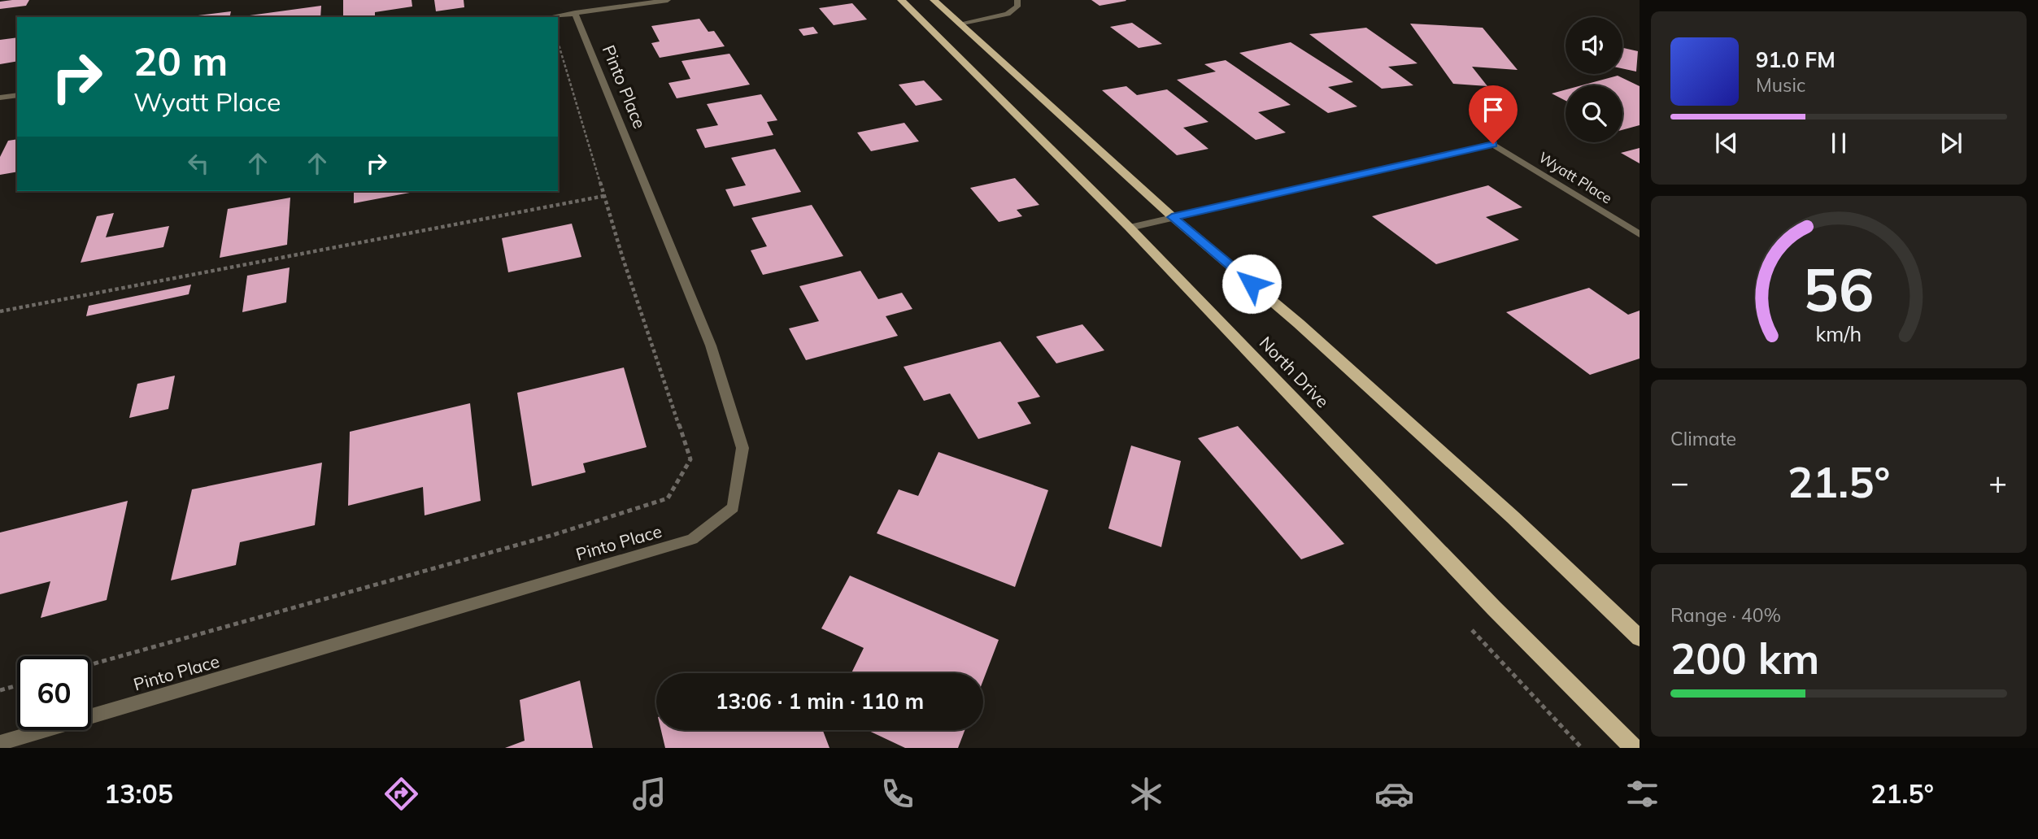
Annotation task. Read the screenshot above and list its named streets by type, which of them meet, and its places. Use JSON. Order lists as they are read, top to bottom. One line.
{"streets":{"main road":["North Drive"],"street":["Pinto Place","Wyatt Place"]},"crossings":[["Wyatt Place","North Drive"]],"page":{"turn":["20 m","Wyatt Place"],"song":["91.0 FM","Music"],"tile":["Climate",["Range · 40%","200 km"]],"heat":["−","21.5°","+"],"limit":"60","trip":"13:06 · 1 min · 110 m","tabs":["13:05","21.5°"],"gauge":["56","km/h"]}}
